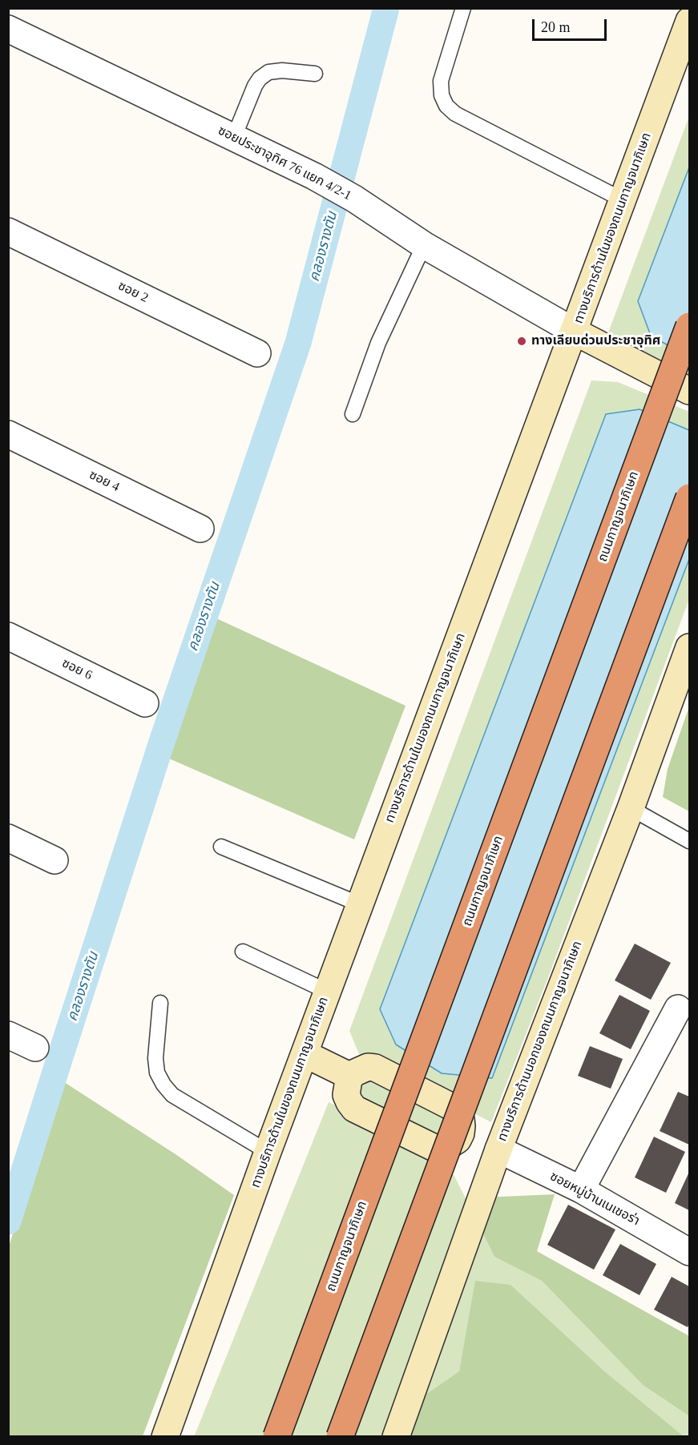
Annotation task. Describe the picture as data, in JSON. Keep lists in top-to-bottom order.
{
  "streets": {
    "highway": ["ถนนกาญจนาภิเษก"],
    "main road": ["ทางบริการด้านในของถนนกาญจนาภิเษก", "ทางบริการด้านนอกของถนนกาญจนาภิเษก"],
    "street": [
      "ซอยประชาอุทิศ 76 แยก 4/2-1",
      "ซอย 2",
      "ซอย 4",
      "ซอย 6",
      "ซอยหมู่บ้านเนเชอร่า"
    ]
  },
  "crossings": [
    ["ซอยประชาอุทิศ 76 แยก 4/2-1", "ทางบริการด้านในของถนนกาญจนาภิเษก"],
    ["ทางบริการด้านนอกของถนนกาญจนาภิเษก", "ซอยหมู่บ้านเนเชอร่า"]
  ],
  "water": ["คลองรางตัน"],
  "places": ["ทางเลียบด่วนประชาอุทิศ"],
  "scale_bar": "20 m"
}
